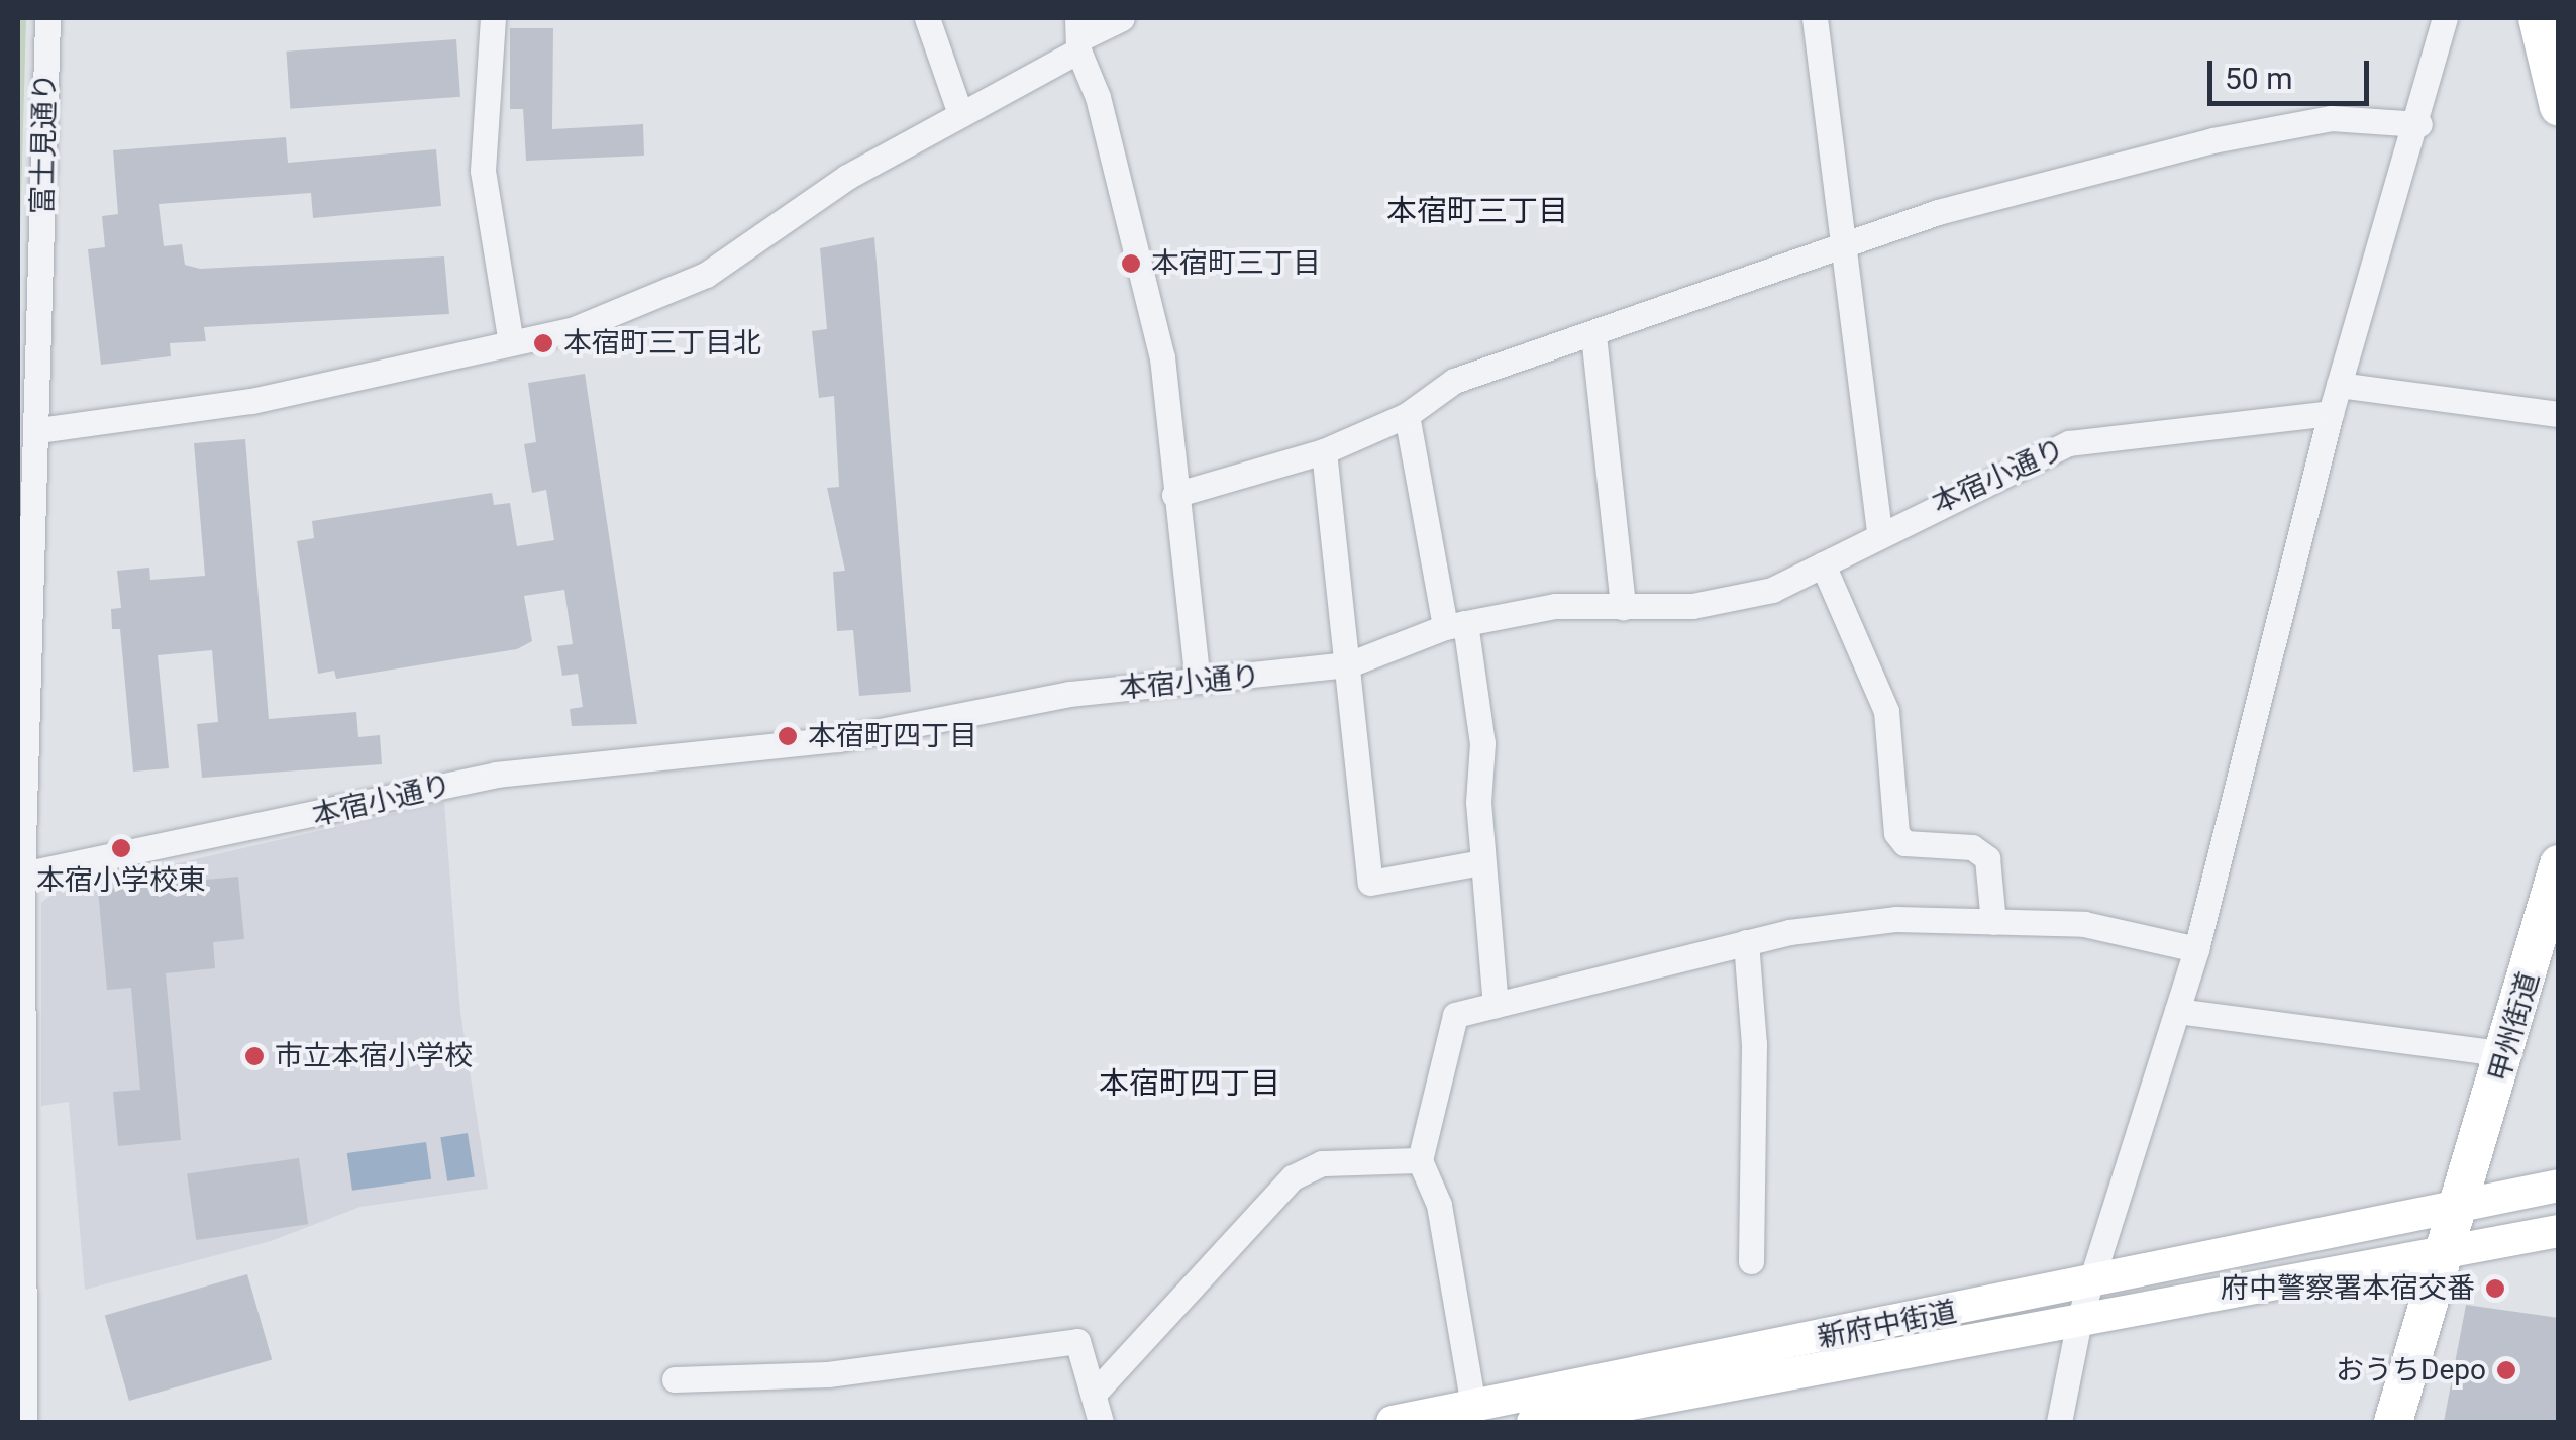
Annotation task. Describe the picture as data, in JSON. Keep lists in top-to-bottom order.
{
  "streets": {
    "highway": ["甲州街道"],
    "main road": ["新府中街道"],
    "street": ["富士見通り", "本宿小通り"]
  },
  "crossings": [
    ["富士見通り", "本宿小通り"],
    ["甲州街道", "新府中街道"]
  ],
  "districts": ["本宿町三丁目", "本宿町四丁目"],
  "places": [
    "本宿町三丁目",
    "本宿町三丁目北",
    "本宿町四丁目",
    "本宿小学校東",
    "市立本宿小学校",
    "府中警察署本宿交番",
    "おうちDepo"
  ],
  "scale_bar": "50 m"
}
